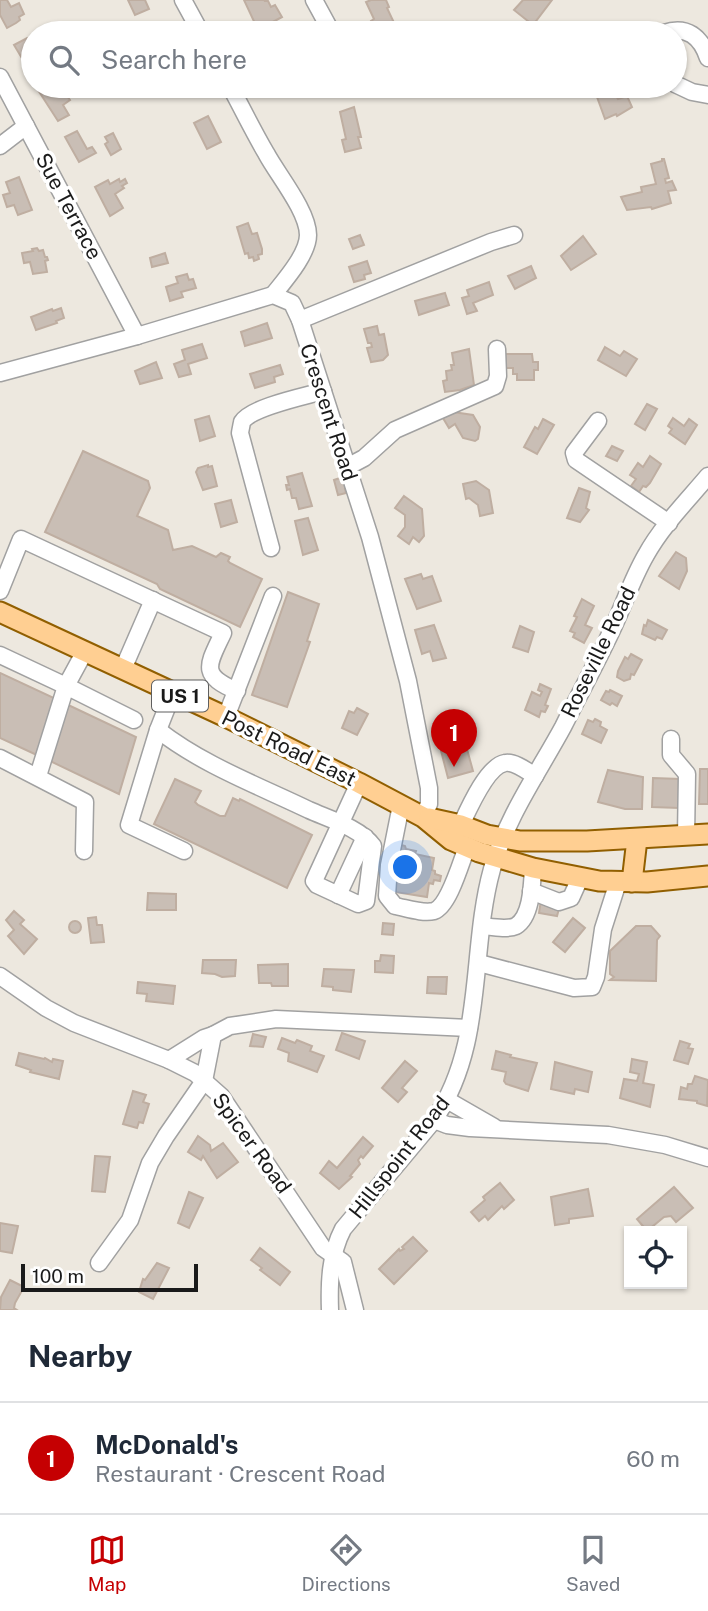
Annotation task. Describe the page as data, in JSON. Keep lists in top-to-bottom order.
{
  "streets": {
    "main road": ["US 1", "Post Road East"],
    "street": [
      "Sue Terrace",
      "Crescent Road",
      "Roseville Road",
      "Spicer Road",
      "Hillspoint Road"
    ]
  },
  "crossings": [
    ["Crescent Road", "Post Road East"],
    ["Roseville Road", "Post Road East"],
    ["Roseville Road", "Hillspoint Road"],
    ["Post Road East", "Hillspoint Road"],
    ["Spicer Road", "Hillspoint Road"]
  ],
  "scale_bar": "100 m",
  "page": {
    "search": "Search here",
    "pins": "1",
    "scale": "100 m",
    "heading": "Nearby",
    "list": [
      {
        "mark": "1",
        "name": "McDonald's",
        "note": "Restaurant · Crescent Road",
        "value": "60 m"
      }
    ],
    "nav": ["Map", "Directions", "Saved"]
  }
}
